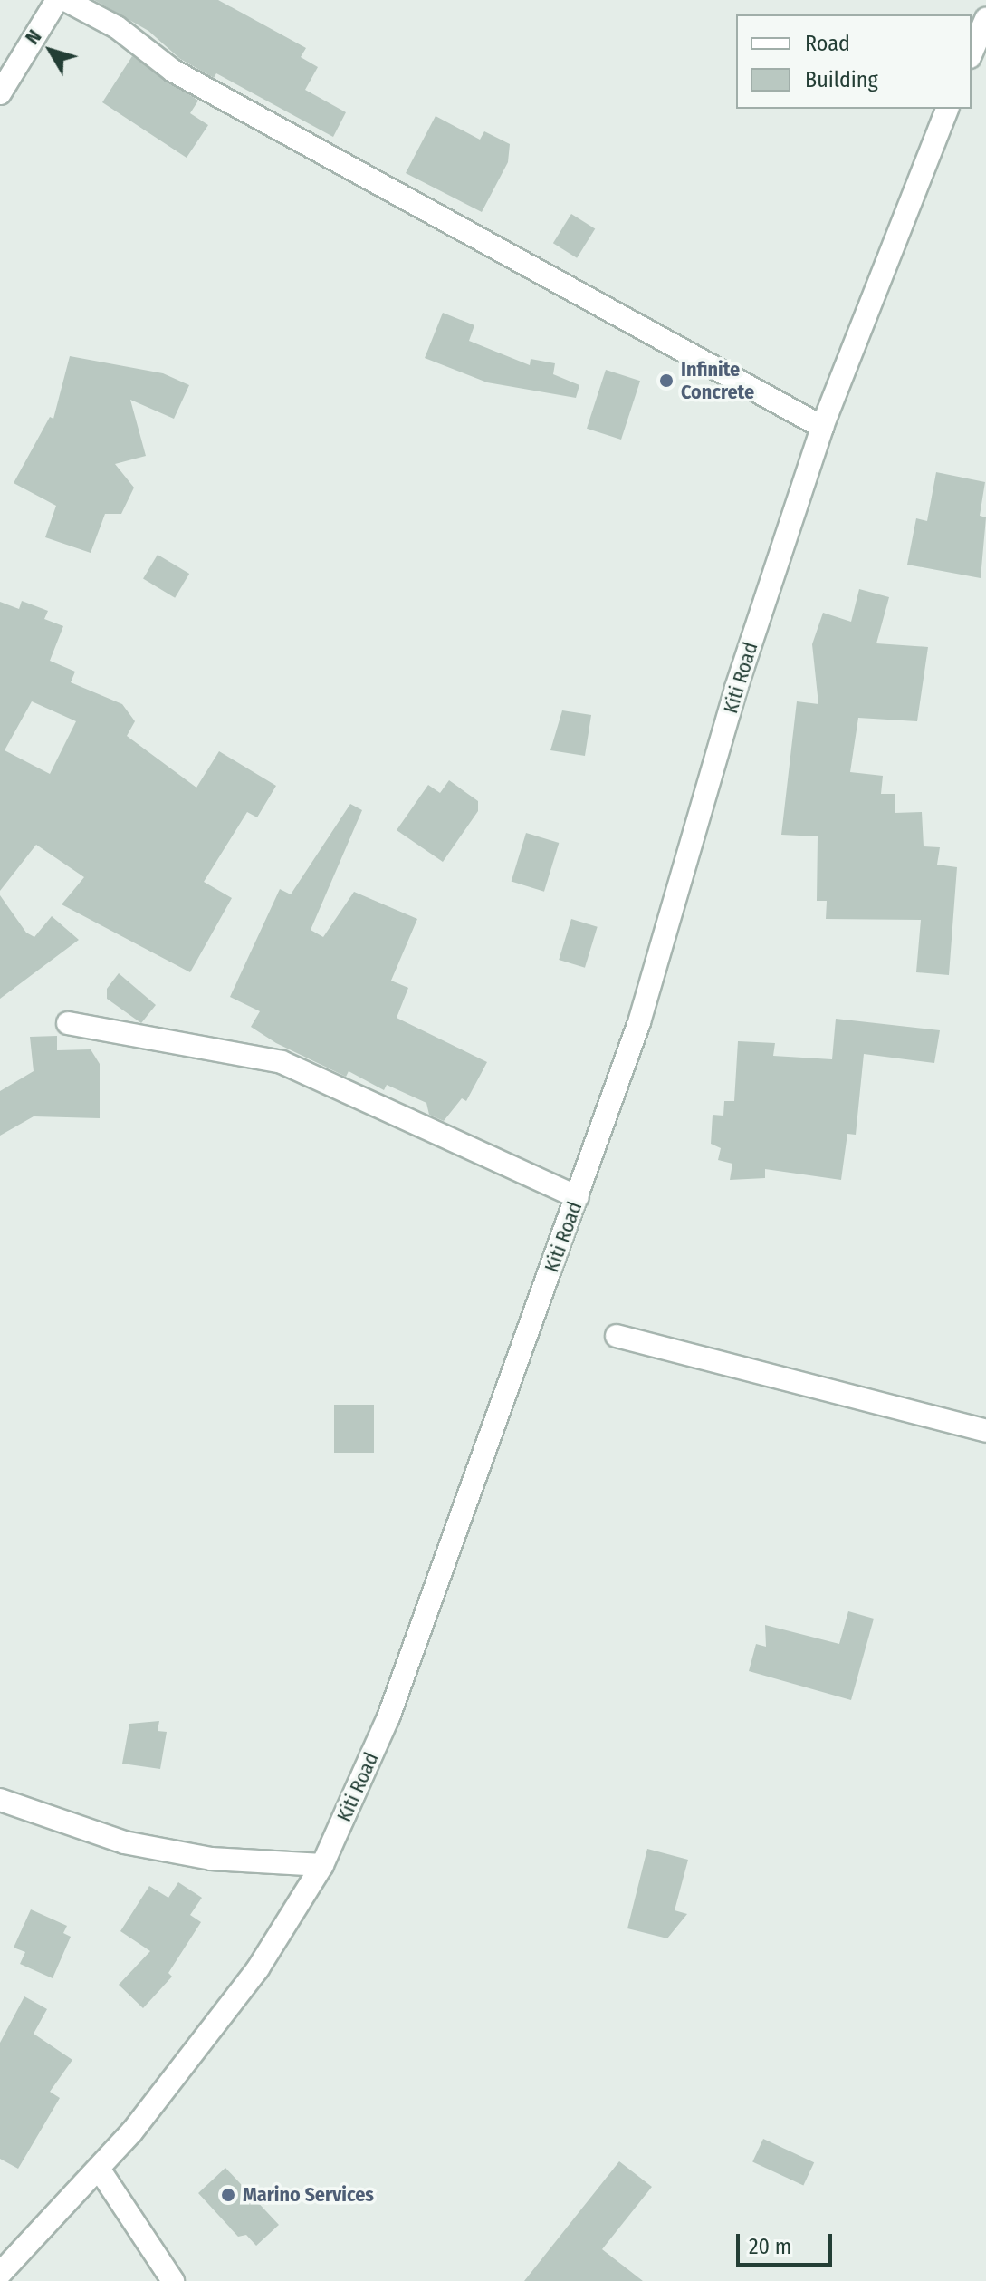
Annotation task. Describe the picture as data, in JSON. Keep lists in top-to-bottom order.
{
  "streets": {
    "street": ["Kiti Road"]
  },
  "places": ["Infinite Concrete", "Marino Services"],
  "legend": ["Road", "Building"],
  "scale_bar": "20 m",
  "north": "top left"
}
